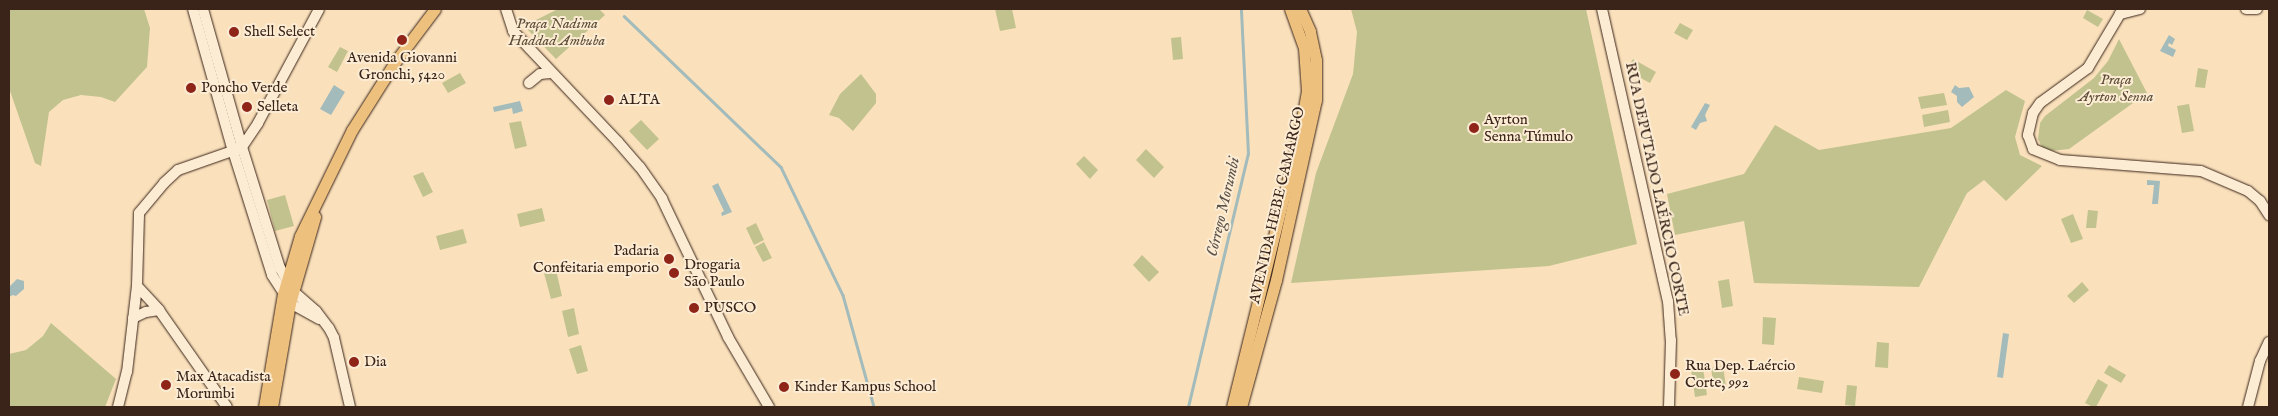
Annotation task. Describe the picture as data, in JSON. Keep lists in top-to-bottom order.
{
  "streets": {
    "main road": ["AVENIDA HEBE CAMARGO"],
    "street": ["RUA DEPUTADO LAÉRCIO CORTE"]
  },
  "water": ["Córrego Morumbi"],
  "parks": ["Praça Nadima Haddad Ambuba", "Praça Ayrton Senna"],
  "places": [
    "Shell Select",
    "Avenida Giovanni Gronchi, 5420",
    "Poncho Verde",
    "ALTA",
    "Selleta",
    "Ayrton Senna Túmulo",
    "Padaria Confeitaria emporio",
    "Drogaria São Paulo",
    "PUSCO",
    "Dia",
    "Rua Dep. Laércio Corte, 992",
    "Max Atacadista Morumbi",
    "Kinder Kampus School"
  ]
}
